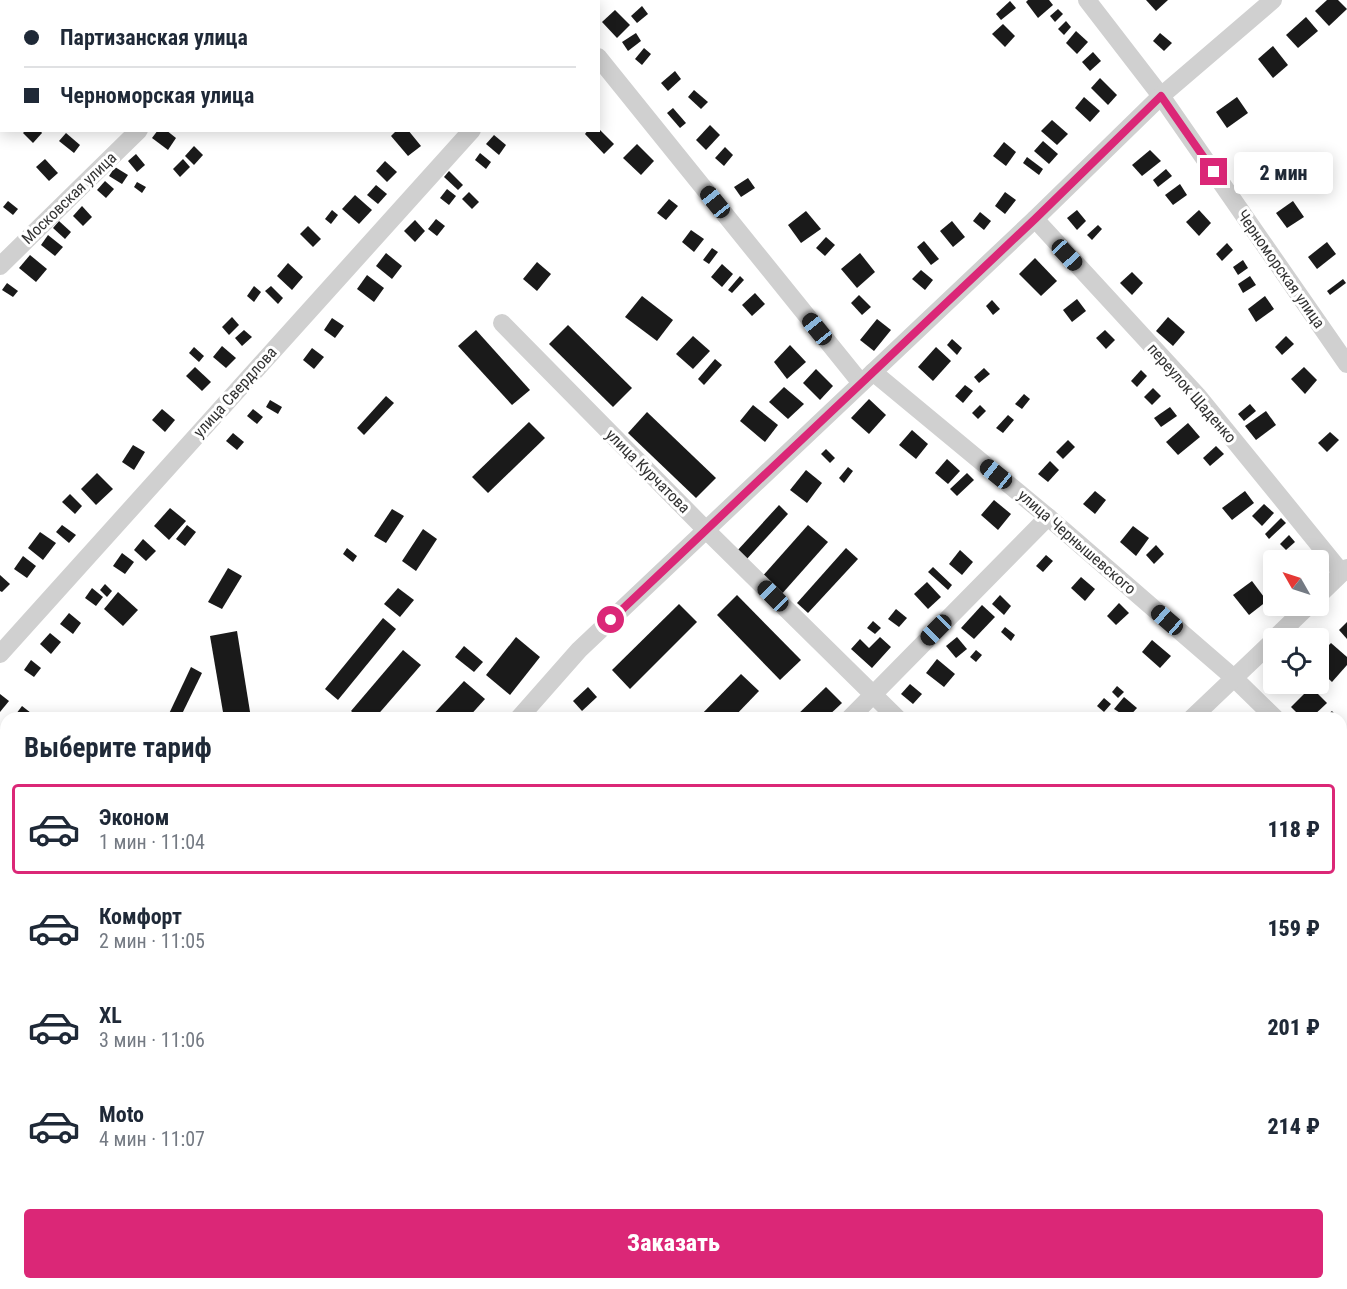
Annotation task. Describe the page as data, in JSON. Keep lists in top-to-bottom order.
{
  "streets": {
    "street": [
      "Московская улица",
      "Черноморская улица",
      "улица Свердлова",
      "переулок Щаденко",
      "улица Курчатова",
      "улица Чернышевского"
    ]
  },
  "north": "top left",
  "page": {
    "banner": ["Партизанская улица", "Черноморская улица"],
    "bubble": "2 мин",
    "heading": "Выберите тариф",
    "list": [
      {
        "name": "Эконом",
        "note": "1 мин · 11:04",
        "value": "118 ₽"
      },
      {
        "name": "Комфорт",
        "note": "2 мин · 11:05",
        "value": "159 ₽"
      },
      {
        "name": "XL",
        "note": "3 мин · 11:06",
        "value": "201 ₽"
      },
      {
        "name": "Moto",
        "note": "4 мин · 11:07",
        "value": "214 ₽"
      }
    ],
    "buttons": "Заказать"
  }
}
